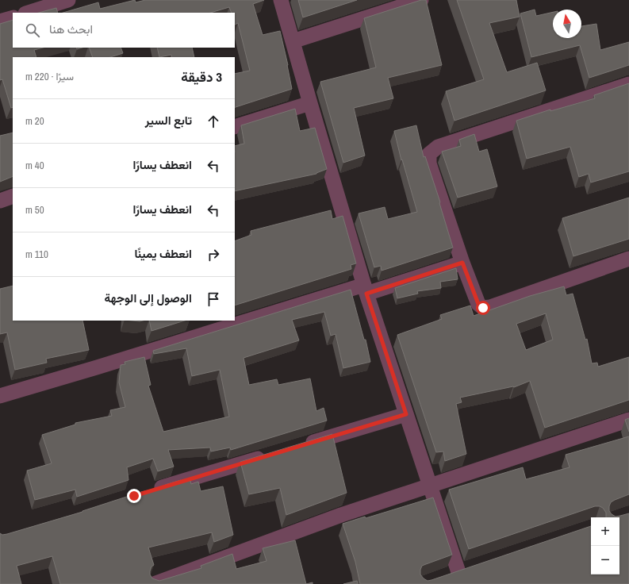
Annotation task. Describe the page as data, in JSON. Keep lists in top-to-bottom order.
{
  "north": "top",
  "page": {
    "search": "ابحث هنا",
    "heading": ["3 دقيقة", "سيرًا · 220 m"],
    "list": [
      ["تابع السير", "20 m"],
      ["انعطف يسارًا", "40 m"],
      ["انعطف يسارًا", "50 m"],
      ["انعطف يمينًا", "110 m"],
      "الوصول إلى الوجهة"
    ],
    "map_buttons": ["+", "−"]
  }
}
